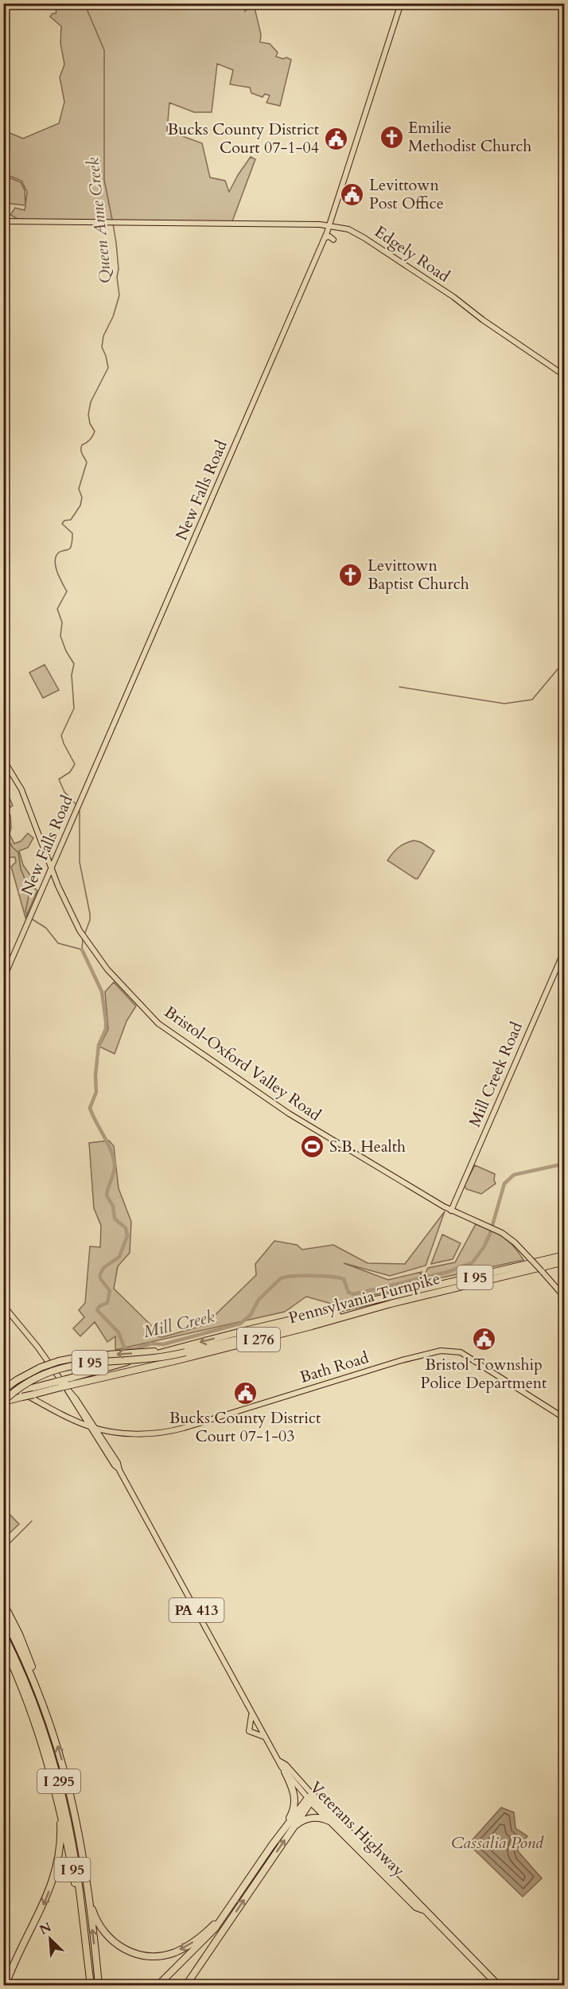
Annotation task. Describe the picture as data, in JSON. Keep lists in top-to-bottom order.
{
  "streets": {
    "highway": [
      "I 95",
      "Pennsylvania Turnpike",
      "I 276",
      "PA 413",
      "I 295",
      "Veterans Highway"
    ],
    "main road": [
      "Edgely Road",
      "New Falls Road",
      "Bristol-Oxford Valley Road",
      "Mill Creek Road",
      "Bath Road"
    ]
  },
  "crossings": [
    ["Edgely Road", "New Falls Road"],
    ["New Falls Road", "Bristol-Oxford Valley Road"],
    ["Bristol-Oxford Valley Road", "Mill Creek Road"],
    ["I 95", "Pennsylvania Turnpike"],
    ["I 95", "I 295"],
    ["Pennsylvania Turnpike", "Veterans Highway"],
    ["Bath Road", "Veterans Highway"]
  ],
  "water": ["Queen Anne Creek", "Mill Creek", "Cassalia Pond"],
  "places": {
    "church": ["Emilie Methodist Church", "Levittown Baptist Church"],
    "public building": [
      "Bucks County District Court 07-1-04",
      "Levittown Post Office",
      "Bristol Township Police Department",
      "Bucks County District Court 07-1-03"
    ],
    "sports": ["S.B. Health"]
  },
  "north": "top left"
}
